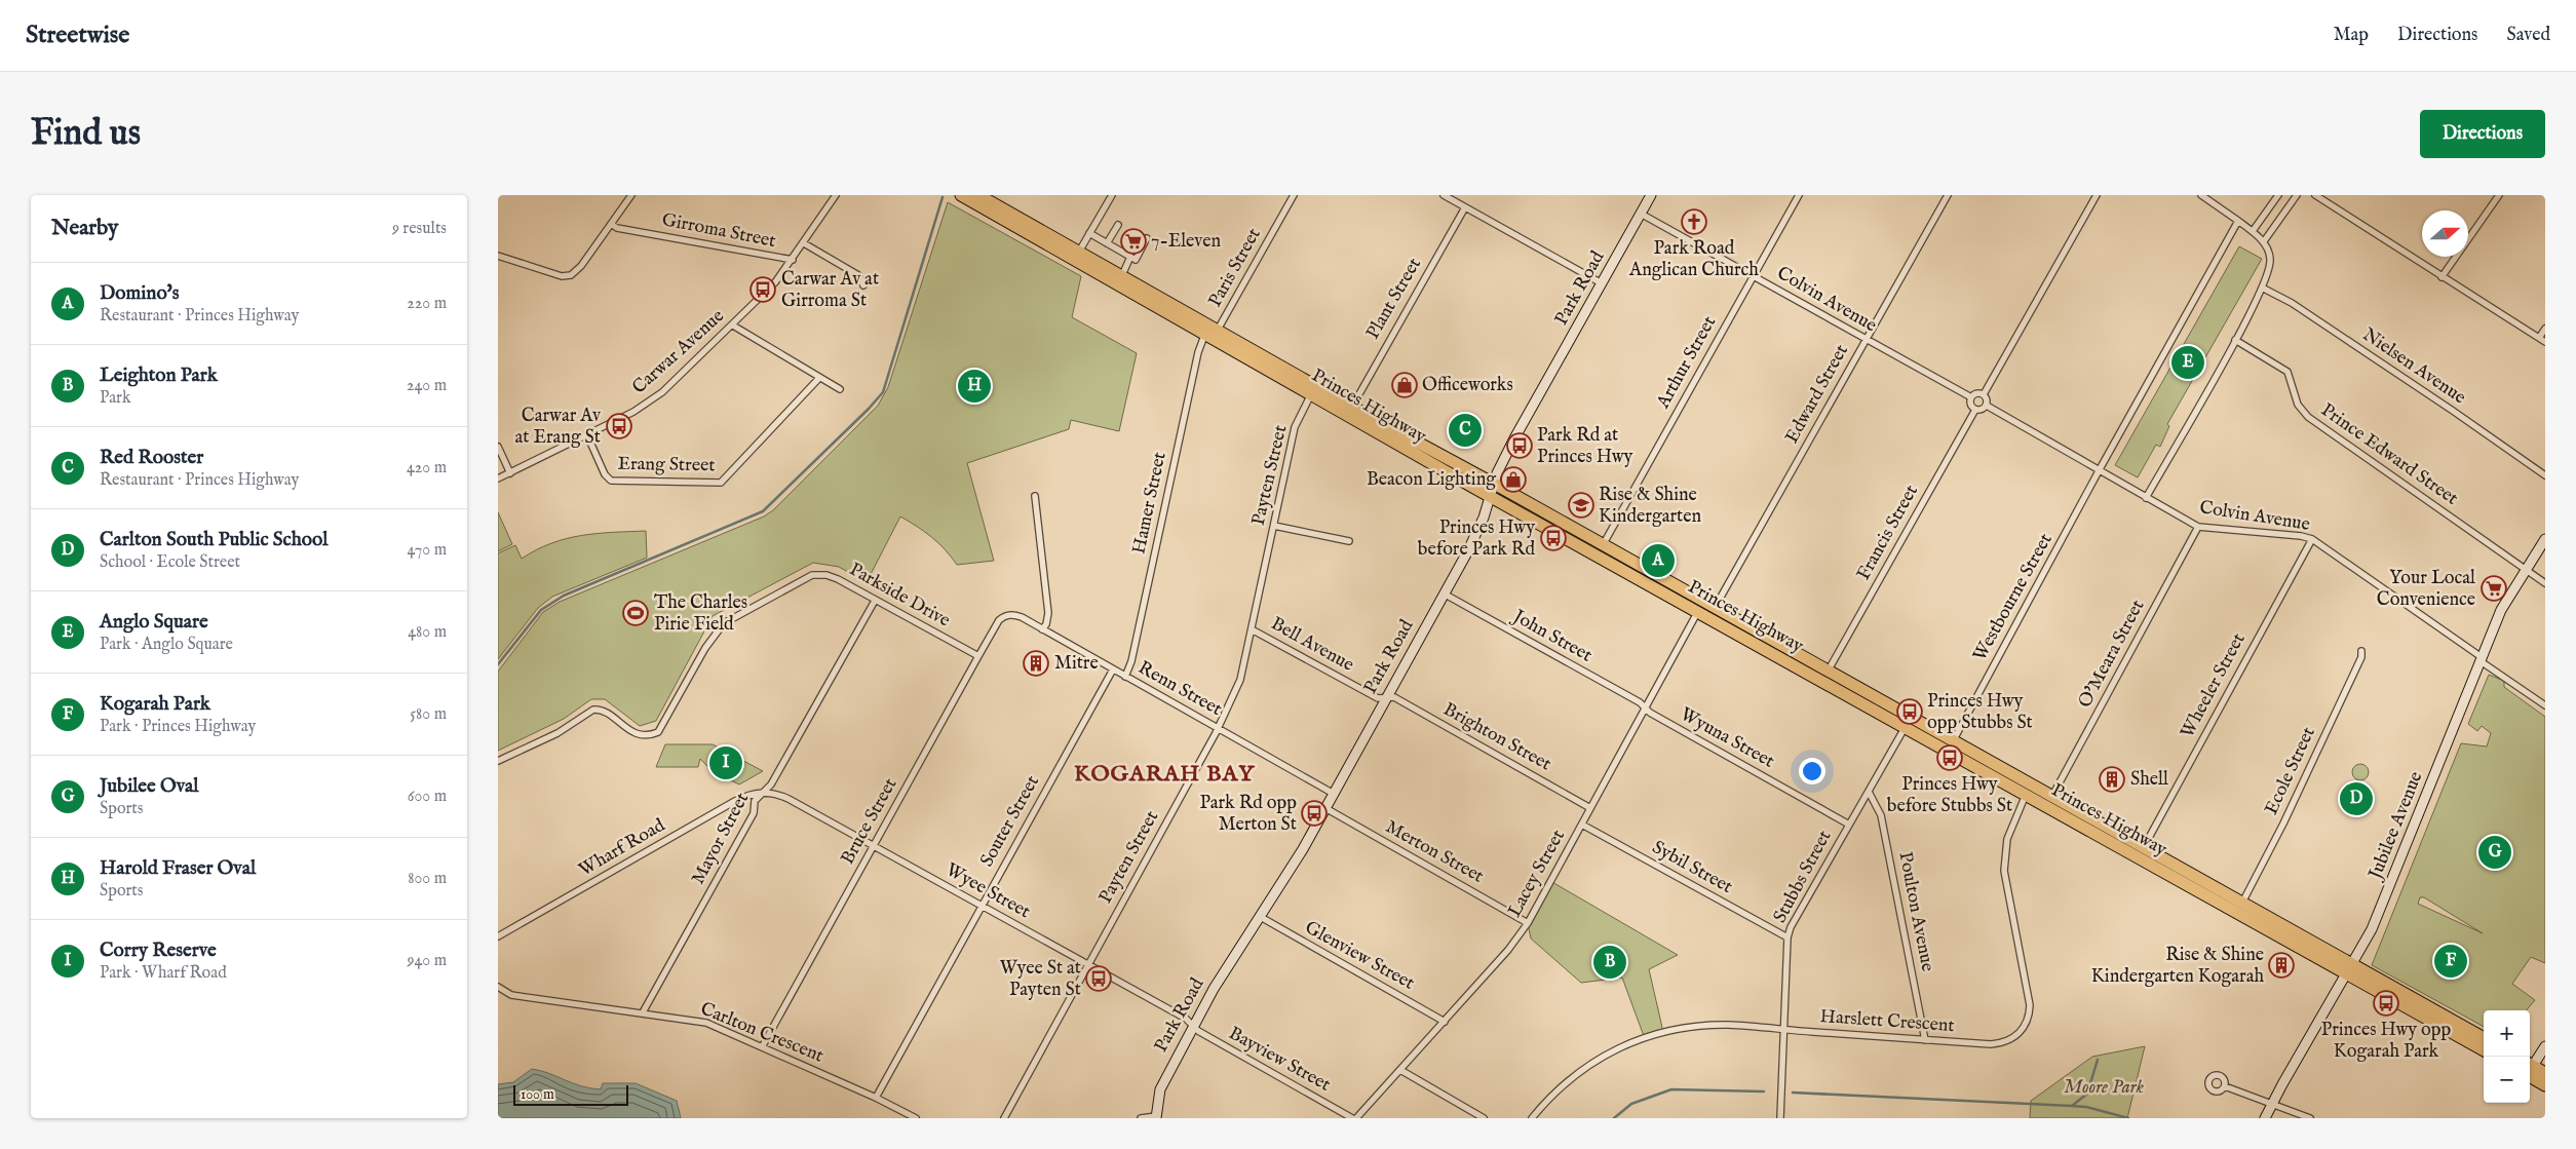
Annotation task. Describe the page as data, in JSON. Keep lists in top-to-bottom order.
{
  "streets": {
    "highway": ["Princes Highway"],
    "main road": ["Park Road", "Jubilee Avenue"],
    "street": [
      "Girroma Street",
      "Paris Street",
      "Plant Street",
      "Colvin Avenue",
      "Carwar Avenue",
      "Arthur Street",
      "Nielsen Avenue",
      "Edward Street",
      "Prince Edward Street",
      "Erang Street",
      "Payten Street",
      "Hamer Street",
      "Francis Street",
      "Parkside Drive",
      "Westbourne Street",
      "John Street",
      "Bell Avenue",
      "O'Meara Street",
      "Wheeler Street",
      "Renn Street",
      "Brighton Street",
      "Wyuna Street",
      "Ecole Street",
      "Bruce Street",
      "Souter Street",
      "Mayor Street",
      "Wharf Road",
      "Merton Street",
      "Sybil Street",
      "Lacey Street",
      "Stubbs Street",
      "Wyee Street",
      "Poulton Avenue",
      "Glenview Street",
      "Harslett Crescent",
      "Carlton Crescent",
      "Bayview Street"
    ]
  },
  "crossings": [
    ["Girroma Street", "Carwar Avenue"],
    ["Paris Street", "Princes Highway"],
    ["Park Road", "Colvin Avenue"],
    ["Park Road", "Princes Highway"],
    ["Park Road", "John Street"],
    ["Park Road", "Bell Avenue"],
    ["Park Road", "Renn Street"],
    ["Park Road", "Brighton Street"],
    ["Park Road", "Merton Street"],
    ["Park Road", "Wyee Street"],
    ["Park Road", "Glenview Street"],
    ["Park Road", "Bayview Street"],
    ["Plant Street", "Princes Highway"],
    ["Colvin Avenue", "Arthur Street"],
    ["Colvin Avenue", "Edward Street"],
    ["Colvin Avenue", "Francis Street"],
    ["Colvin Avenue", "Westbourne Street"],
    ["Colvin Avenue", "O'Meara Street"],
    ["Colvin Avenue", "Wheeler Street"],
    ["Colvin Avenue", "Jubilee Avenue"],
    ["Carwar Avenue", "Erang Street"],
    ["Arthur Street", "Princes Highway"],
    ["Edward Street", "Princes Highway"],
    ["Princes Highway", "Payten Street"],
    ["Princes Highway", "Hamer Street"],
    ["Princes Highway", "Francis Street"],
    ["Princes Highway", "Westbourne Street"],
    ["Princes Highway", "O'Meara Street"],
    ["Princes Highway", "Wheeler Street"],
    ["Princes Highway", "Ecole Street"],
    ["Princes Highway", "Jubilee Avenue"],
    ["Princes Highway", "Lacey Street"],
    ["Princes Highway", "Stubbs Street"],
    ["Princes Highway", "Harslett Crescent"],
    ["Prince Edward Street", "Jubilee Avenue"],
    ["Payten Street", "Bell Avenue"],
    ["Payten Street", "Renn Street"],
    ["Payten Street", "Wyee Street"],
    ["Hamer Street", "Renn Street"],
    ["Parkside Drive", "Bruce Street"],
    ["Parkside Drive", "Mayor Street"],
    ["John Street", "Wyuna Street"],
    ["John Street", "Lacey Street"],
    ["Bell Avenue", "Brighton Street"],
    ["Renn Street", "Bruce Street"],
    ["Renn Street", "Souter Street"],
    ["Brighton Street", "Lacey Street"],
    ["Wyuna Street", "Lacey Street"],
    ["Wyuna Street", "Stubbs Street"],
    ["Bruce Street", "Wyee Street"],
    ["Bruce Street", "Carlton Crescent"],
    ["Souter Street", "Wyee Street"],
    ["Souter Street", "Carlton Crescent"],
    ["Mayor Street", "Wharf Road"],
    ["Mayor Street", "Wyee Street"],
    ["Mayor Street", "Carlton Crescent"],
    ["Wharf Road", "Wyee Street"],
    ["Merton Street", "Lacey Street"],
    ["Sybil Street", "Lacey Street"],
    ["Sybil Street", "Stubbs Street"],
    ["Lacey Street", "Glenview Street"],
    ["Lacey Street", "Bayview Street"],
    ["Stubbs Street", "Poulton Avenue"],
    ["Stubbs Street", "Harslett Crescent"],
    ["Wyee Street", "Bayview Street"],
    ["Poulton Avenue", "Harslett Crescent"]
  ],
  "districts": ["KOGARAH BAY"],
  "parks": ["Moore Park"],
  "places": {
    "church": ["Park Road Anglican Church"],
    "supermarket": ["7-Eleven", "Your Local Convenience"],
    "bus stop": [
      "Carwar Av at Girroma St",
      "Carwar Av at Erang St",
      "Park Rd at Princes Hwy",
      "Princes Hwy before Park Rd",
      "Princes Hwy opp Stubbs St",
      "Princes Hwy before Stubbs St",
      "Park Rd opp Merton St",
      "Wyee St at Payten St",
      "Princes Hwy opp Kogarah Park"
    ],
    "shop": ["Officeworks", "Beacon Lighting"],
    "school or university": ["Rise & Shine Kindergarten"],
    "sports": ["The Charles Pirie Field"],
    "building": ["Mitre", "Shell", "Rise & Shine Kindergarten Kogarah"]
  },
  "scale_bar": "100 m",
  "north": "right",
  "page": {
    "header": "Streetwise",
    "nav": ["Map", "Directions", "Saved"],
    "buttons": "Directions",
    "title": "Find us",
    "heading": ["Nearby", "9 results"],
    "list": [
      {
        "mark": "A",
        "name": "Domino's",
        "note": "Restaurant · Princes Highway",
        "value": "220 m"
      },
      {
        "mark": "B",
        "name": "Leighton Park",
        "note": "Park",
        "value": "240 m"
      },
      {
        "mark": "C",
        "name": "Red Rooster",
        "note": "Restaurant · Princes Highway",
        "value": "420 m"
      },
      {
        "mark": "D",
        "name": "Carlton South Public School",
        "note": "School · Ecole Street",
        "value": "470 m"
      },
      {
        "mark": "E",
        "name": "Anglo Square",
        "note": "Park · Anglo Square",
        "value": "480 m"
      },
      {
        "mark": "F",
        "name": "Kogarah Park",
        "note": "Park · Princes Highway",
        "value": "580 m"
      },
      {
        "mark": "G",
        "name": "Jubilee Oval",
        "note": "Sports",
        "value": "600 m"
      },
      {
        "mark": "H",
        "name": "Harold Fraser Oval",
        "note": "Sports",
        "value": "800 m"
      },
      {
        "mark": "I",
        "name": "Corry Reserve",
        "note": "Park · Wharf Road",
        "value": "940 m"
      }
    ],
    "pins": [
      "E",
      "H",
      "C",
      "A",
      "I",
      "D",
      "G",
      "F",
      "B"
    ],
    "map_buttons": ["+", "−"],
    "scale": "100 m"
  }
}
